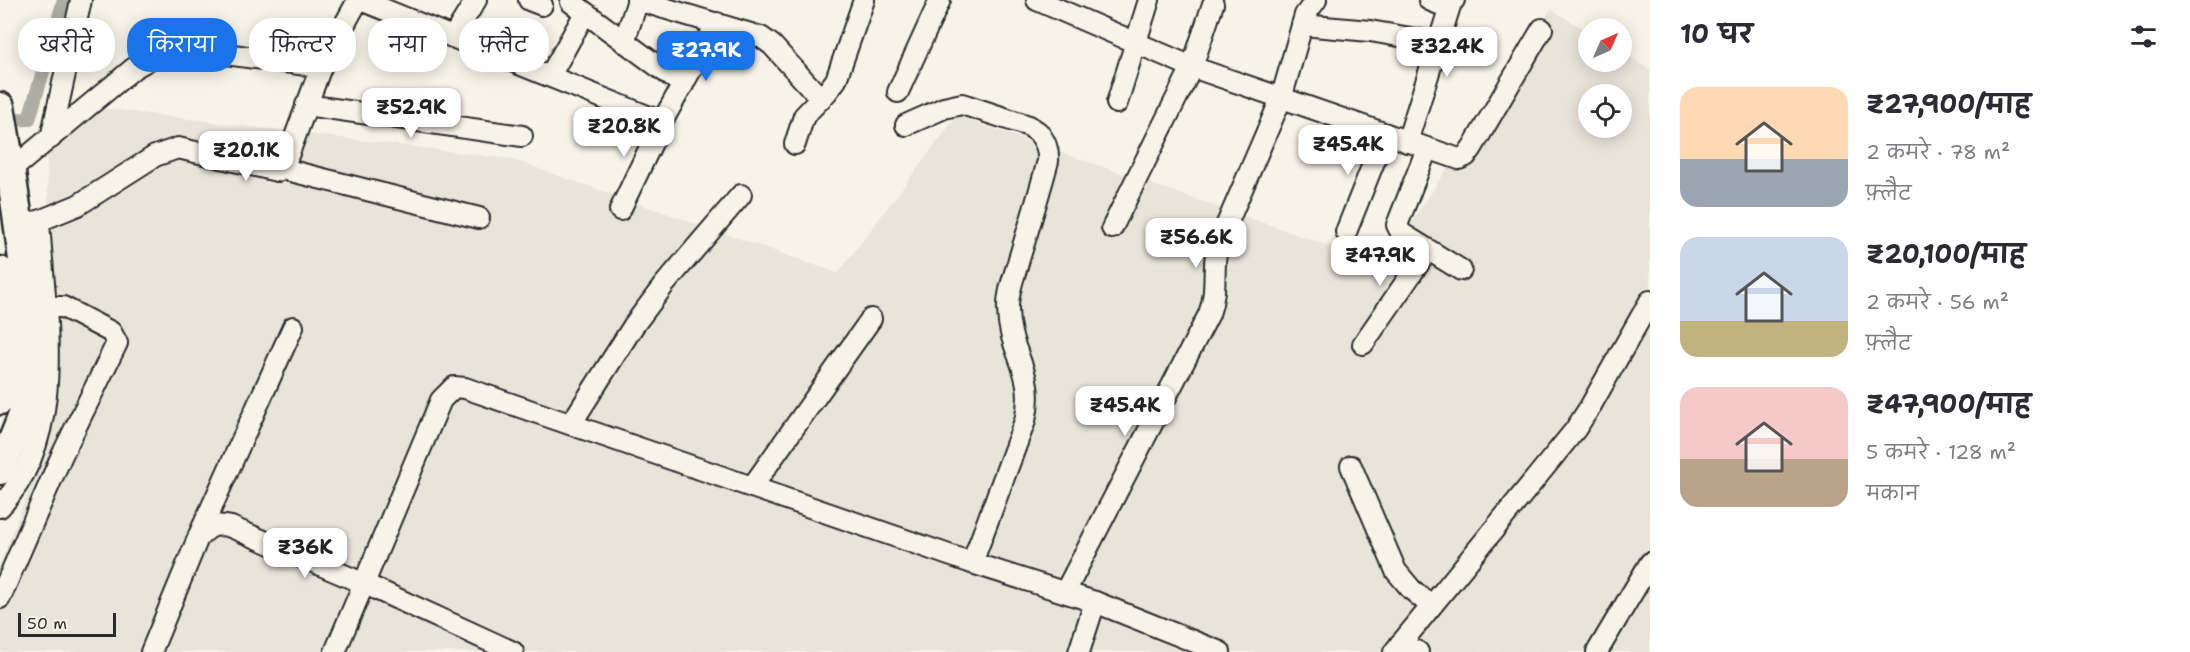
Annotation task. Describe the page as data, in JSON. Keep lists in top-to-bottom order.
{
  "scale_bar": "50 m",
  "north": "top right",
  "page": {
    "heading": "10 घर",
    "chip": [
      "खरीदें",
      "किराया",
      "फ़िल्टर",
      "नया",
      "फ़्लैट"
    ],
    "price": [
      "₹32.4K",
      "₹27.9K",
      "₹52.9K",
      "₹20.8K",
      "₹45.4K",
      "₹20.1K",
      "₹56.6K",
      "₹47.9K",
      "₹45.4K",
      "₹36K"
    ],
    "list": [
      {
        "name": "₹27,900/माह",
        "note": "2 कमरे · 78 m² · फ़्लैट"
      },
      {
        "name": "₹20,100/माह",
        "note": "2 कमरे · 56 m² · फ़्लैट"
      },
      {
        "name": "₹47,900/माह",
        "note": "5 कमरे · 128 m² · मकान"
      }
    ],
    "scale": "50 m"
  }
}
